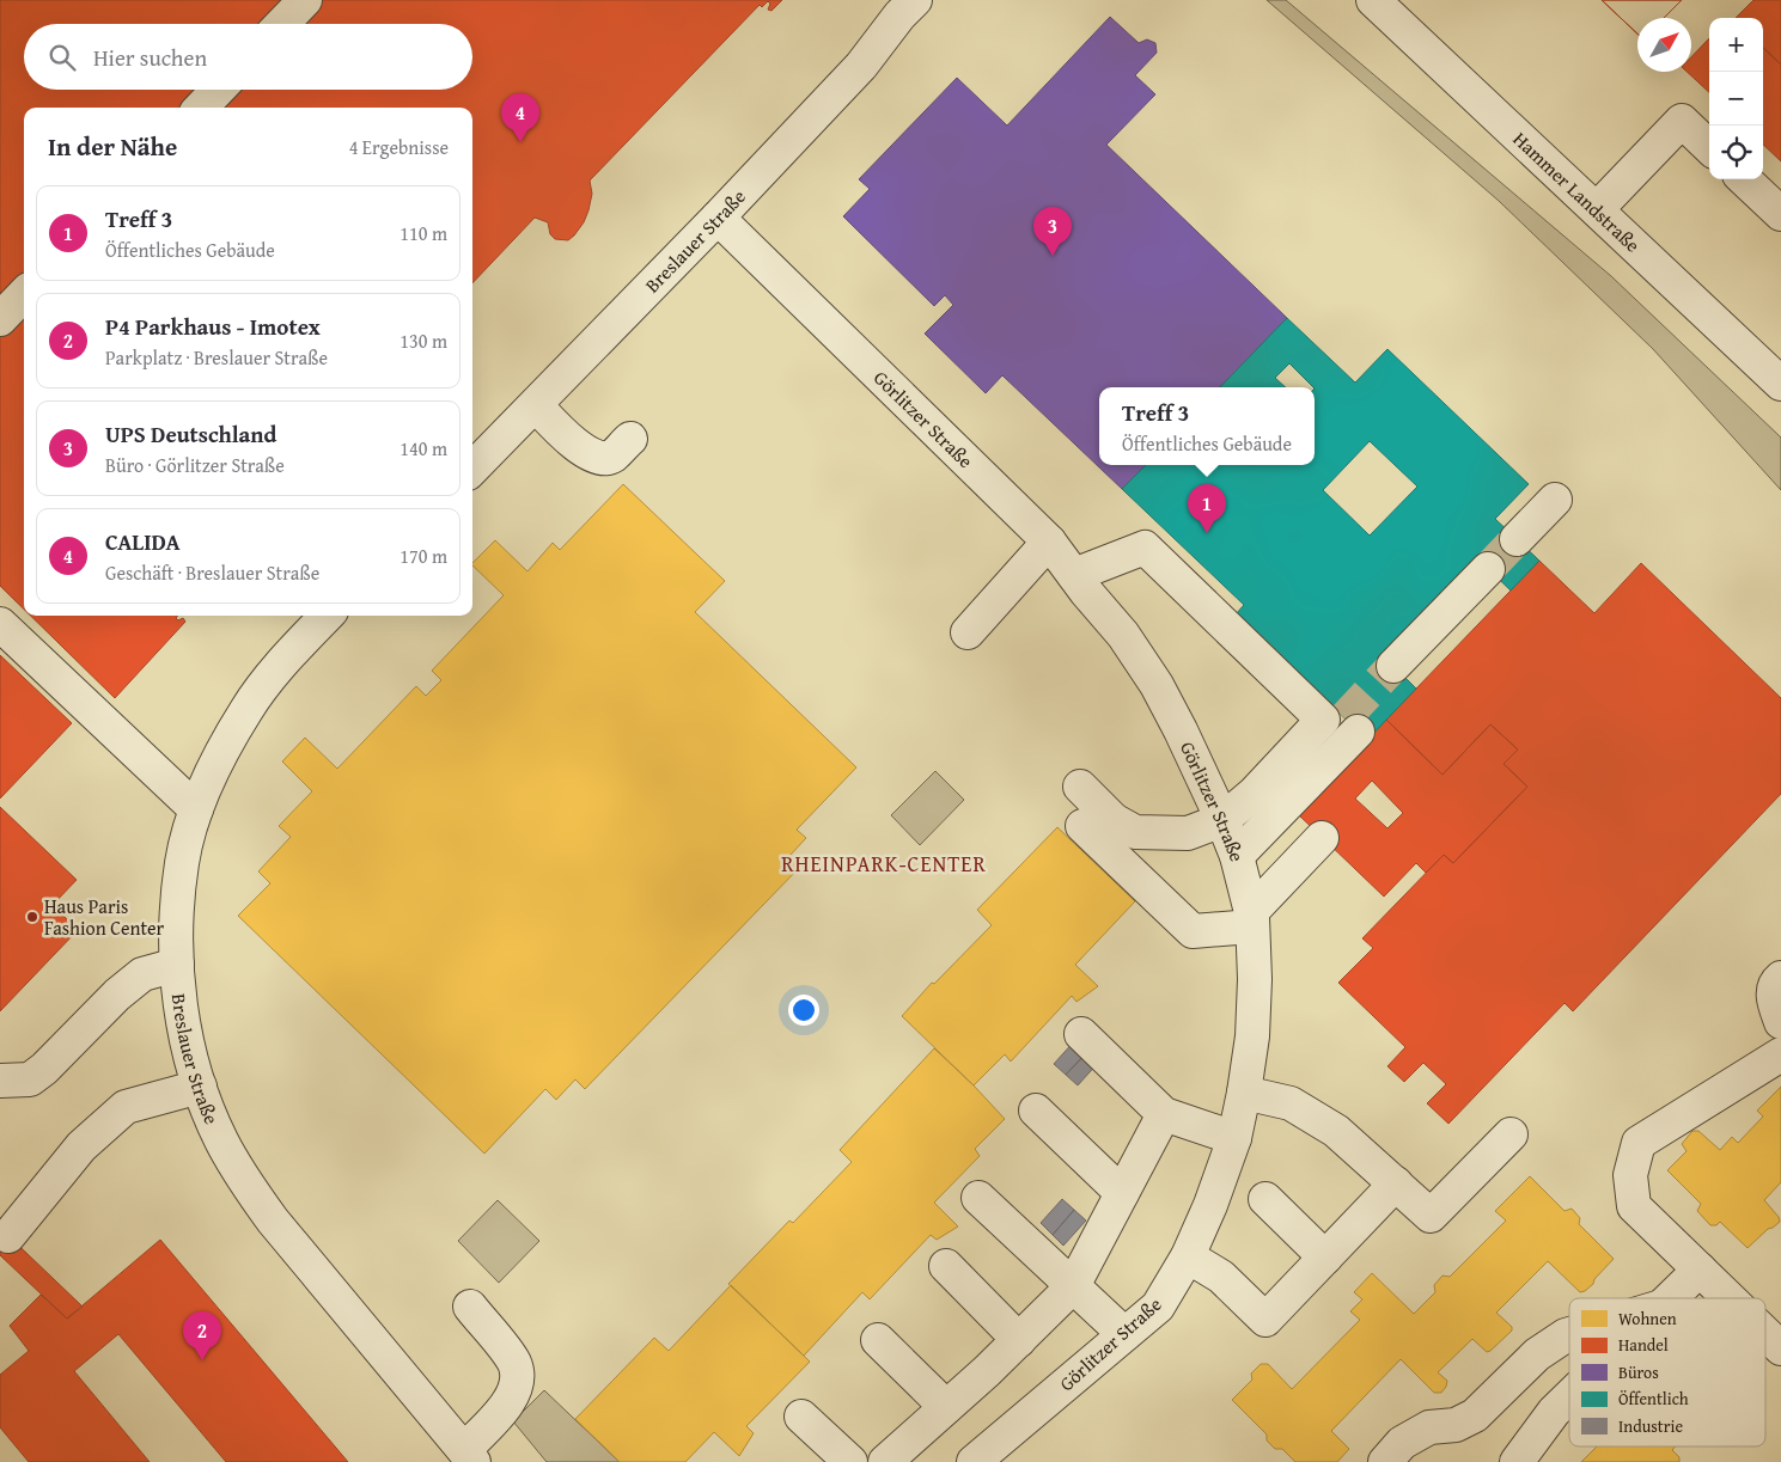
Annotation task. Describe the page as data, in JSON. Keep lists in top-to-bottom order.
{
  "streets": {
    "street": ["Hammer Landstraße", "Breslauer Straße", "Görlitzer Straße"]
  },
  "crossings": [
    ["Breslauer Straße", "Görlitzer Straße"]
  ],
  "districts": ["RHEINPARK-CENTER"],
  "places": ["Haus Paris Fashion Center"],
  "legend": [
    "Wohnen",
    "Handel",
    "Büros",
    "Öffentlich",
    "Industrie"
  ],
  "north": "top right",
  "page": {
    "map_buttons": ["+", "−"],
    "search": "Hier suchen",
    "pins": [
      "4",
      "3",
      "1",
      "2"
    ],
    "heading": ["In der Nähe", "4 Ergebnisse"],
    "list": [
      {
        "mark": "1",
        "name": "Treff 3",
        "note": "Öffentliches Gebäude",
        "value": "110 m"
      },
      {
        "mark": "2",
        "name": "P4 Parkhaus - Imotex",
        "note": "Parkplatz · Breslauer Straße",
        "value": "130 m"
      },
      {
        "mark": "3",
        "name": "UPS Deutschland",
        "note": "Büro · Görlitzer Straße",
        "value": "140 m"
      },
      {
        "mark": "4",
        "name": "CALIDA",
        "note": "Geschäft · Breslauer Straße",
        "value": "170 m"
      }
    ],
    "popup": ["Treff 3", "Öffentliches Gebäude"]
  }
}
